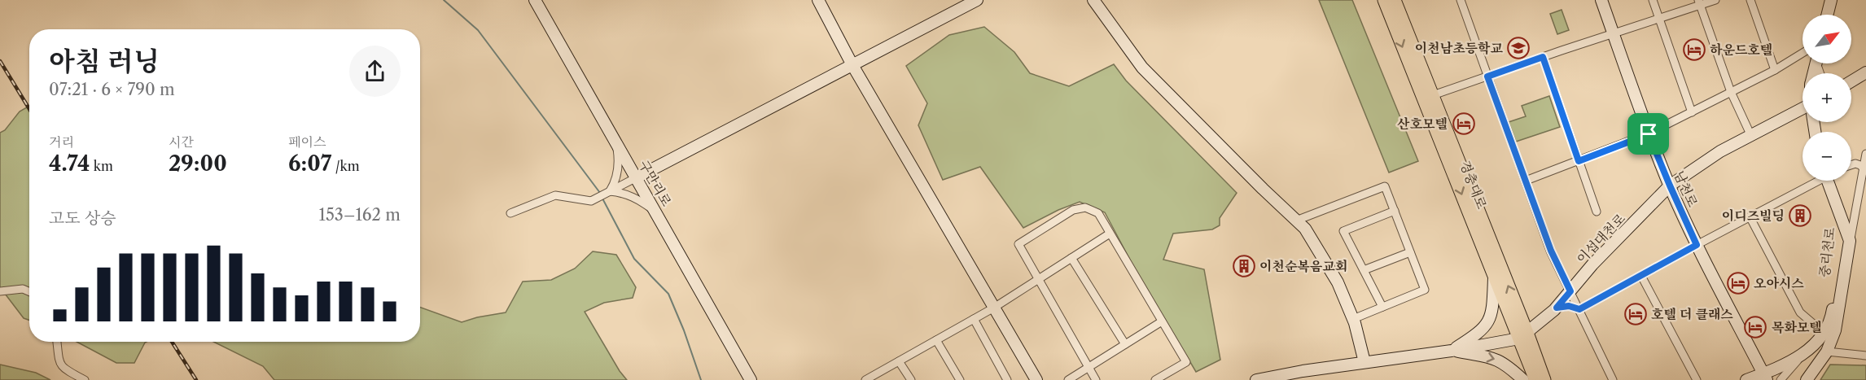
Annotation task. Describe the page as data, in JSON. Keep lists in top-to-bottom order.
{
  "streets": {
    "main road": ["경충대로"],
    "street": [
      "구만리로",
      "남천로",
      "이섭대천로",
      "중리천로"
    ]
  },
  "crossings": [
    ["경충대로", "이섭대천로"],
    ["남천로", "이섭대천로"],
    ["남천로", "중리천로"]
  ],
  "places": {
    "school or university": ["이천남초등학교"],
    "hotel": [
      "하운드호텔",
      "산호모텔",
      "오아시스",
      "호텔 더 클래스",
      "목화모텔"
    ],
    "building": ["이디즈빌딩", "이천순복음교회"]
  },
  "north": "top right",
  "page": {
    "map_buttons": ["+", "−"],
    "heading": ["아침 러닝", "07:21 · 6 × 790 m"],
    "stats": [
      ["거리", "4.74 km"],
      ["시간", "29:00"],
      ["페이스", "6:07 /km"]
    ],
    "chart": ["고도 상승", "153–162 m"]
  }
}
